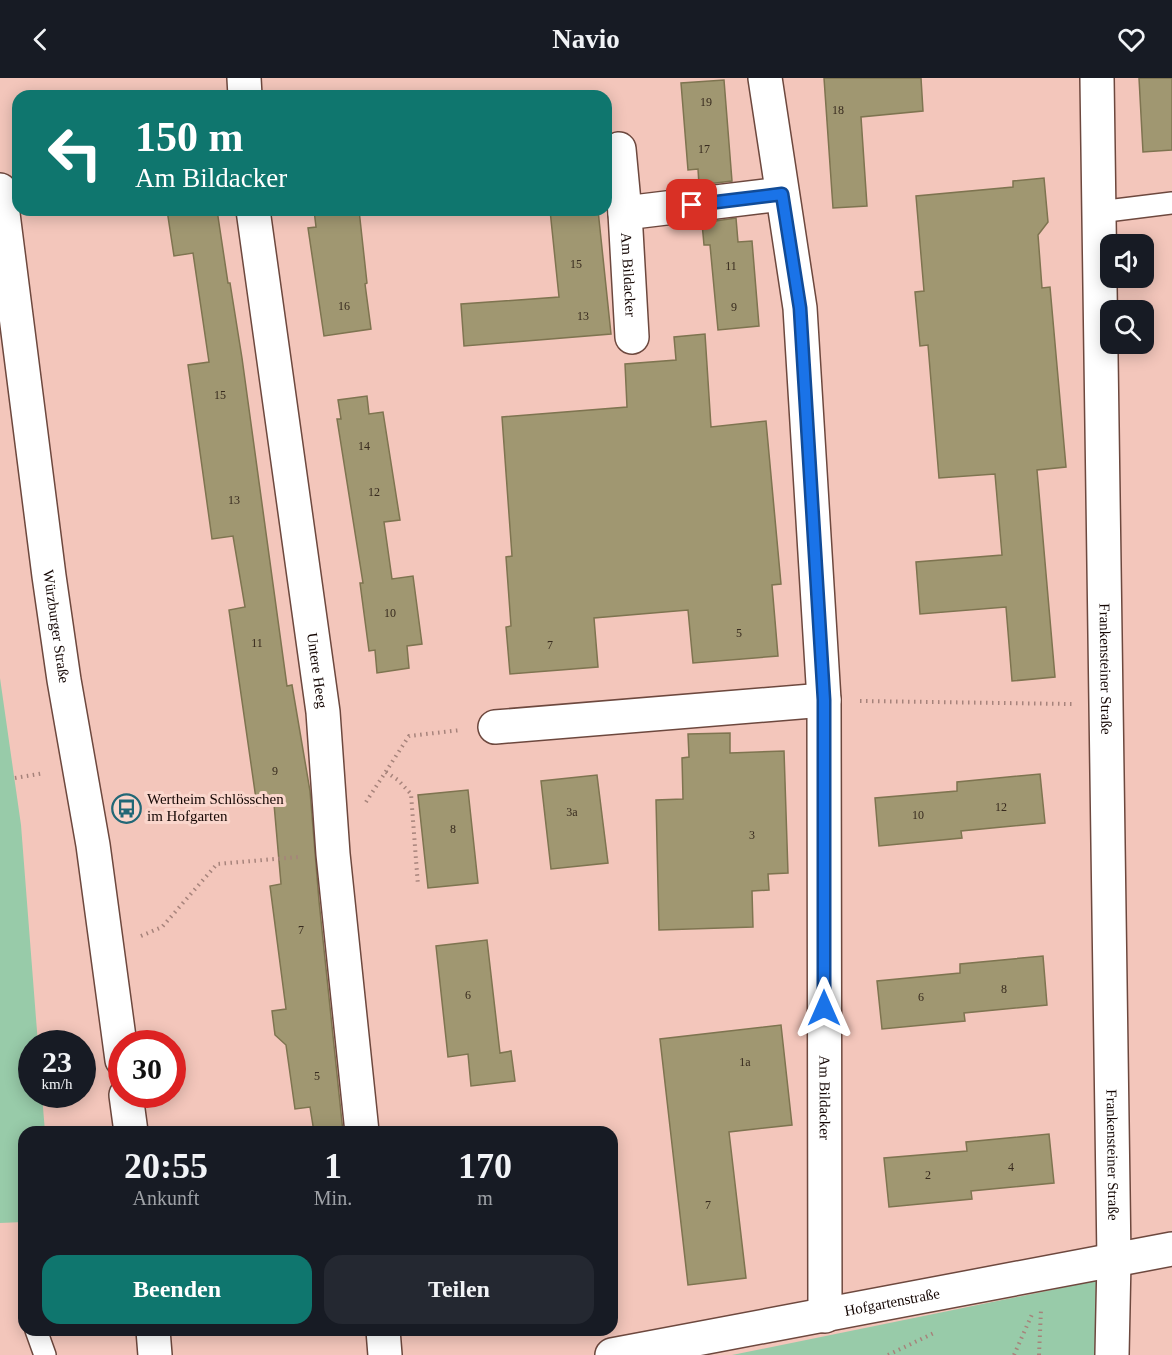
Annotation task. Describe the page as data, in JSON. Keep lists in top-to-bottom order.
{
  "streets": {
    "street": [
      "Am Bildacker",
      "Würzburger Straße",
      "Frankensteiner Straße",
      "Untere Heeg",
      "Hofgartenstraße"
    ]
  },
  "crossings": [
    ["Am Bildacker", "Hofgartenstraße"],
    ["Frankensteiner Straße", "Hofgartenstraße"]
  ],
  "places": {
    "bus stop": ["Wertheim Schlösschen im Hofgarten"]
  },
  "house_numbers": [
    "19",
    "18",
    "17",
    "15",
    "11",
    "16",
    "9",
    "13",
    "15",
    "14",
    "12",
    "13",
    "10",
    "5",
    "11",
    "7",
    "9",
    "12",
    "3a",
    "10",
    "8",
    "3",
    "7",
    "8",
    "6",
    "6",
    "1a",
    "5",
    "4",
    "2",
    "7"
  ],
  "page": {
    "header": "Navio",
    "turn": ["150 m", "Am Bildacker"],
    "speed": "23 km/h",
    "limit": "30",
    "eta": [
      "20:55",
      "Ankunft",
      "1",
      "Min.",
      "170",
      "m"
    ],
    "buttons": ["Beenden", "Teilen"]
  }
}
